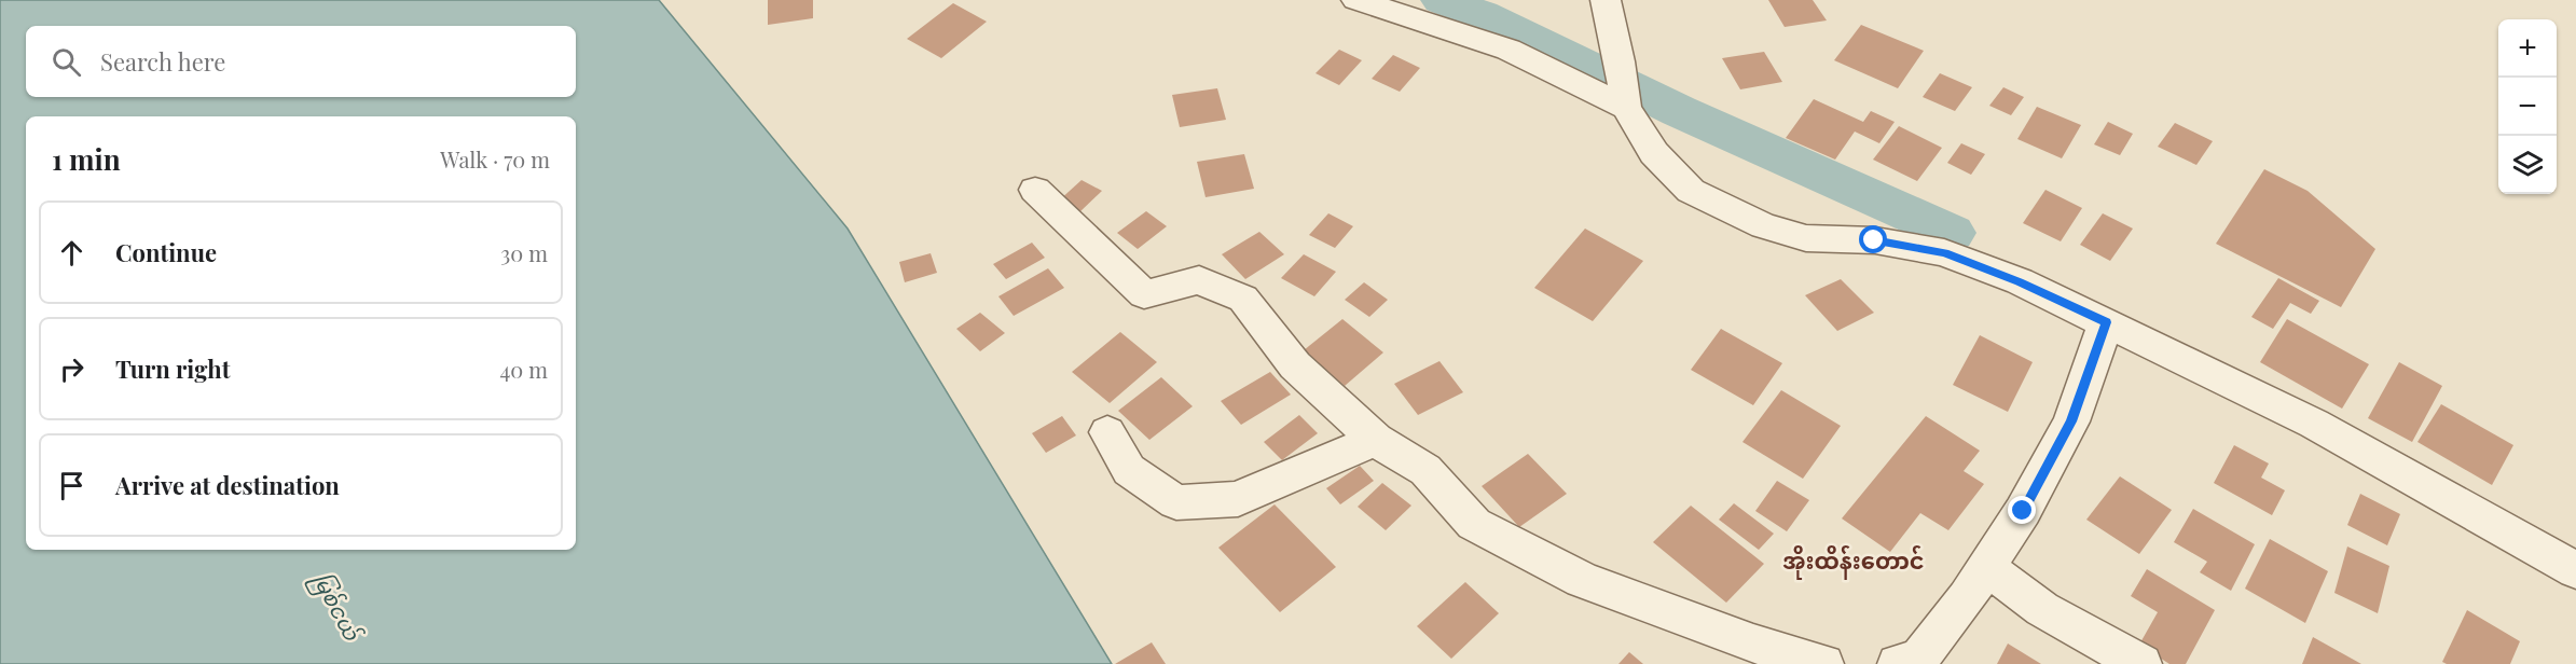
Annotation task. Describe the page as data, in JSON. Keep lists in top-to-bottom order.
{
  "districts": ["အိုးထိန်းတောင်"],
  "water": ["မြစ်ငယ်"],
  "page": {
    "map_buttons": ["+", "−"],
    "search": "Search here",
    "heading": ["1 min", "Walk · 70 m"],
    "list": [
      ["Continue", "30 m"],
      ["Turn right", "40 m"],
      "Arrive at destination"
    ]
  }
}
